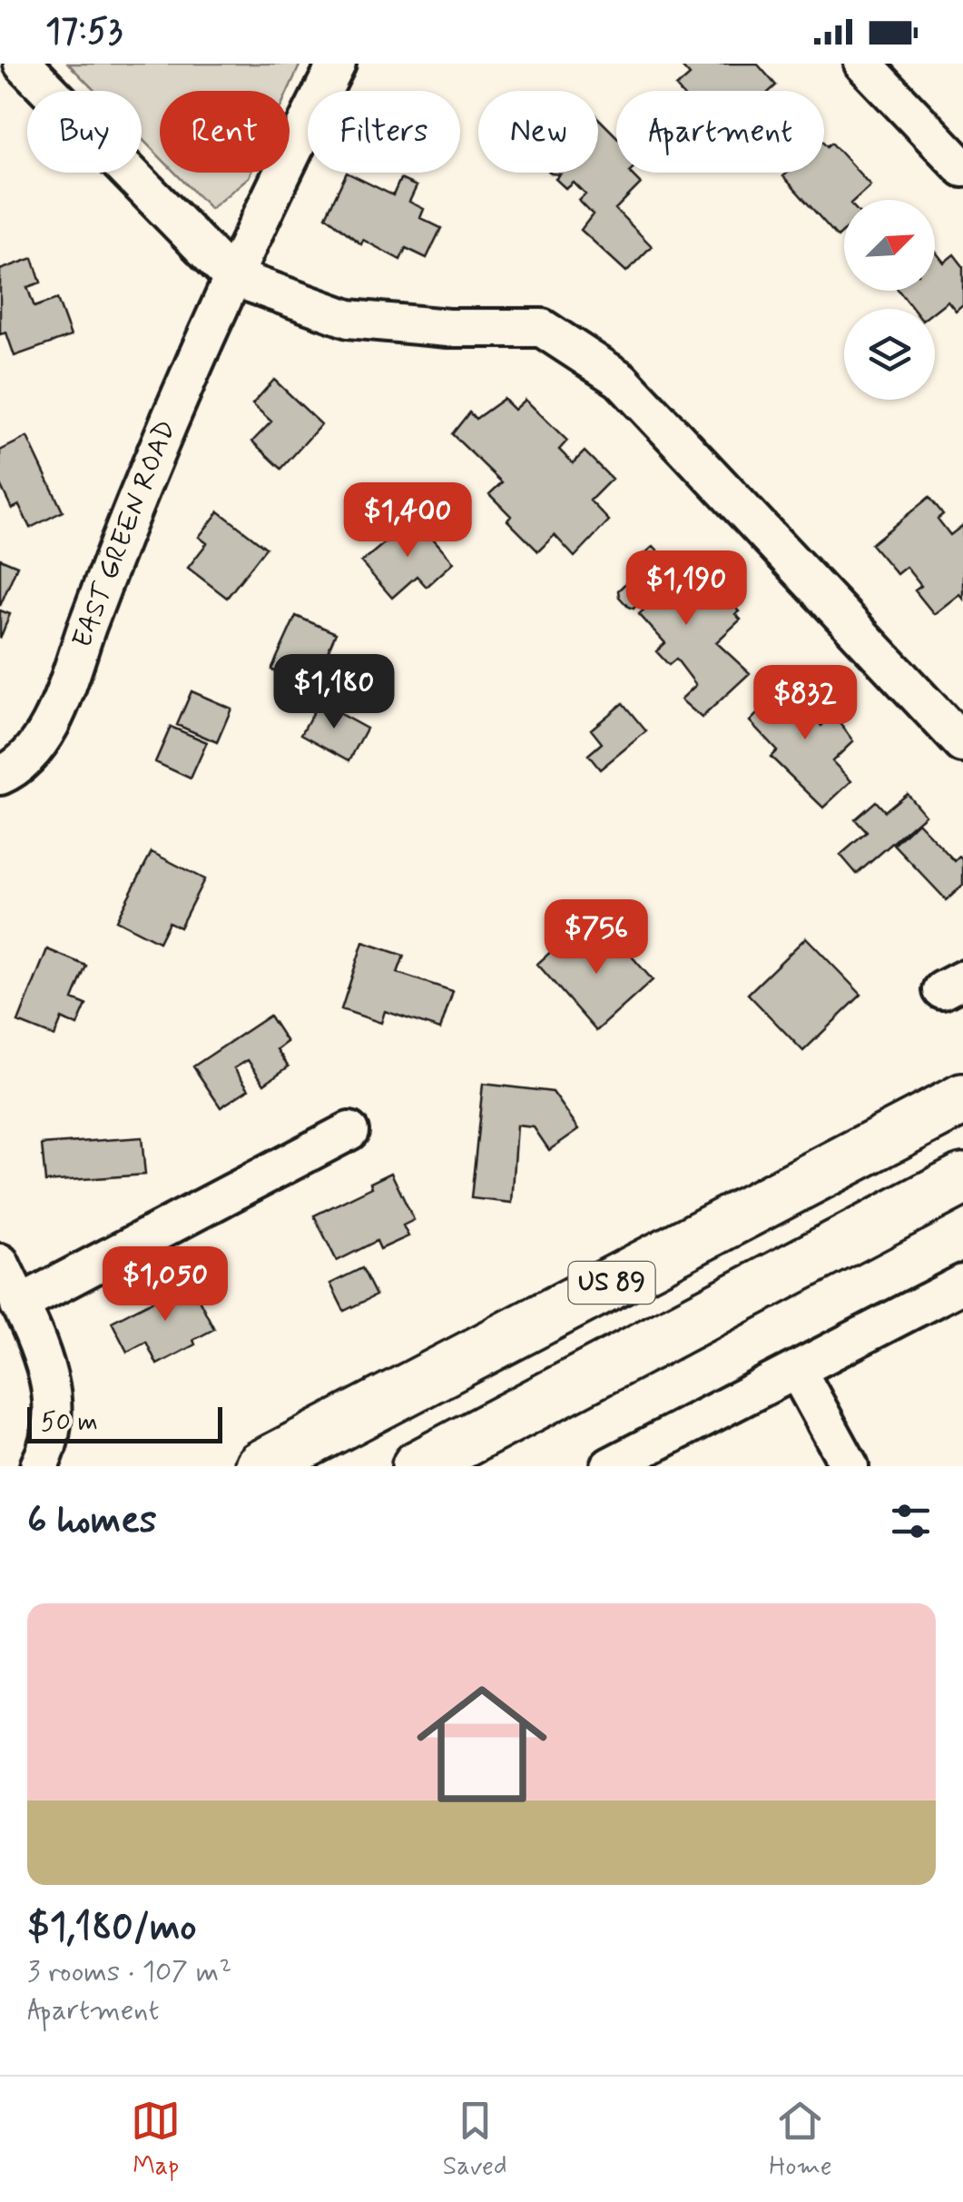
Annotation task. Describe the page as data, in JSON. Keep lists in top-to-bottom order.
{
  "streets": {
    "highway": ["US 89"],
    "street": ["EAST GREEN ROAD"]
  },
  "scale_bar": "50 m",
  "north": "top right",
  "page": {
    "status": "17:53",
    "chip": [
      "Buy",
      "Rent",
      "Filters",
      "New",
      "Apartment"
    ],
    "price": [
      "$1,400",
      "$1,190",
      "$1,180",
      "$832",
      "$756",
      "$1,050"
    ],
    "scale": "50 m",
    "heading": "6 homes",
    "list": [
      {
        "name": "$1,180/mo",
        "note": "3 rooms · 107 m² · Apartment"
      }
    ],
    "tabs": ["Map", "Saved", "Home"]
  }
}
